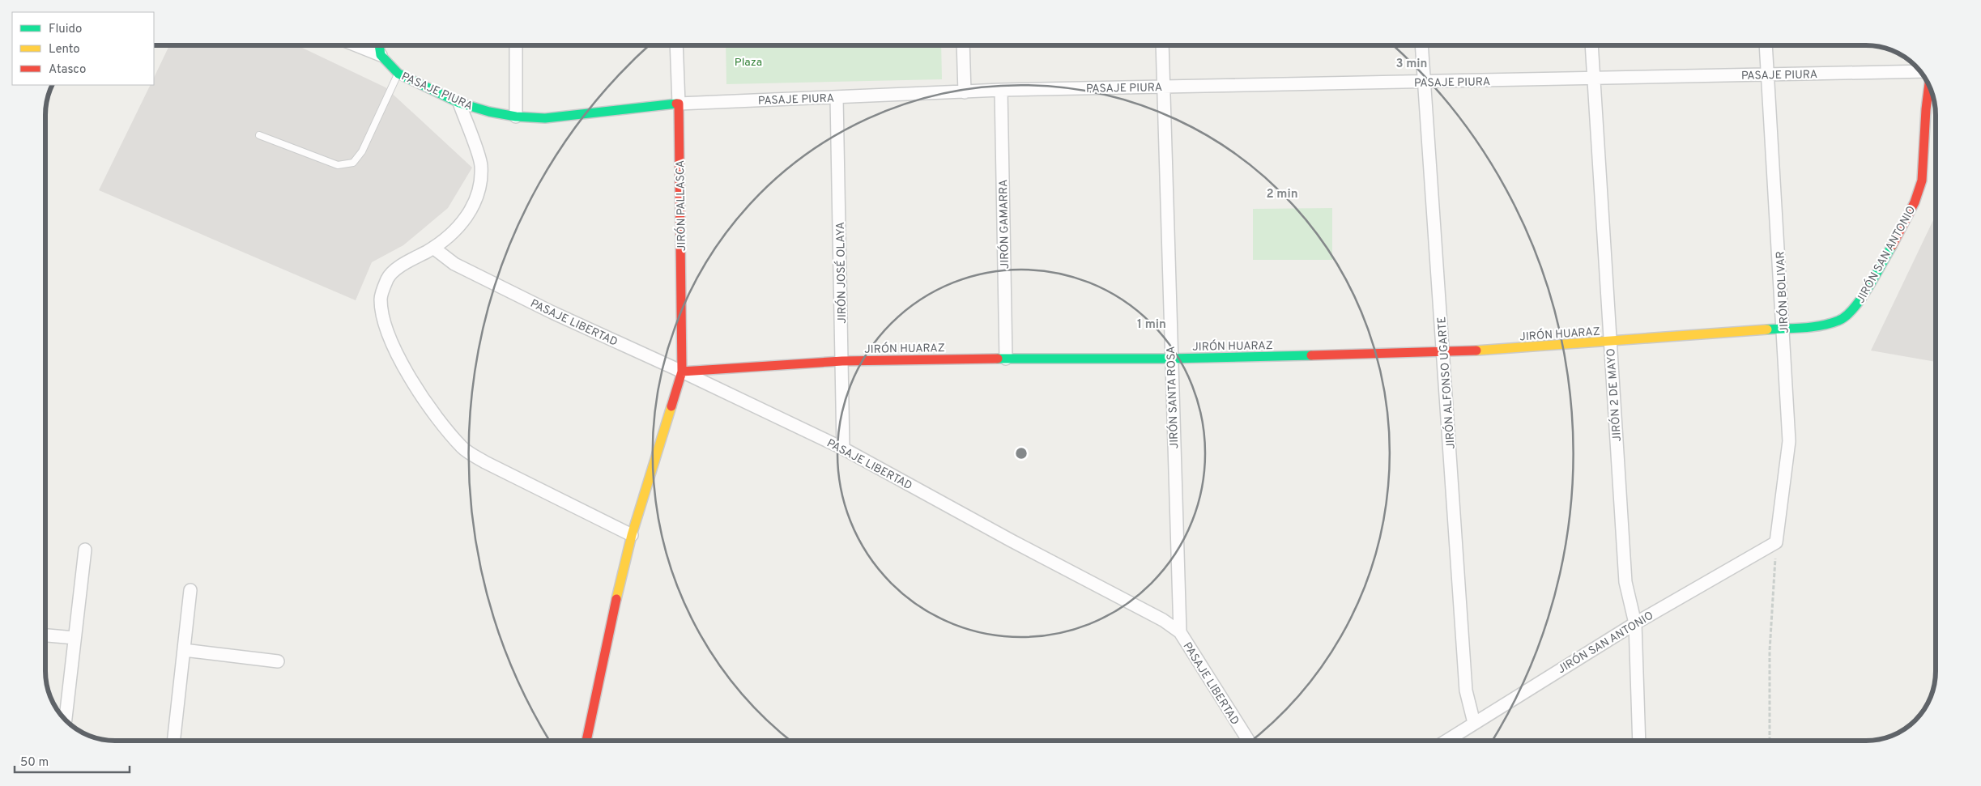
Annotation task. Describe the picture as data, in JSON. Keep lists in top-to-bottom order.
{
  "streets": {
    "street": [
      "PASAJE PIURA",
      "JIRÓN PALLASCA",
      "JIRÓN GAMARRA",
      "JIRÓN SAN ANTONIO",
      "JIRÓN JOSÉ OLAYA",
      "JIRÓN BOLIVAR",
      "PASAJE LIBERTAD",
      "JIRÓN HUARAZ",
      "JIRÓN ALFONSO UGARTE",
      "JIRÓN 2 DE MAYO",
      "JIRÓN SANTA ROSA"
    ]
  },
  "crossings": [
    ["PASAJE PIURA", "JIRÓN PALLASCA"],
    ["PASAJE PIURA", "JIRÓN GAMARRA"],
    ["PASAJE PIURA", "JIRÓN JOSÉ OLAYA"],
    ["PASAJE PIURA", "JIRÓN BOLIVAR"],
    ["PASAJE PIURA", "JIRÓN ALFONSO UGARTE"],
    ["PASAJE PIURA", "JIRÓN 2 DE MAYO"],
    ["PASAJE PIURA", "JIRÓN SANTA ROSA"],
    ["JIRÓN PALLASCA", "PASAJE LIBERTAD"],
    ["JIRÓN PALLASCA", "JIRÓN HUARAZ"],
    ["JIRÓN GAMARRA", "JIRÓN HUARAZ"],
    ["JIRÓN SAN ANTONIO", "JIRÓN BOLIVAR"],
    ["JIRÓN SAN ANTONIO", "JIRÓN HUARAZ"],
    ["JIRÓN SAN ANTONIO", "JIRÓN ALFONSO UGARTE"],
    ["JIRÓN SAN ANTONIO", "JIRÓN 2 DE MAYO"],
    ["JIRÓN JOSÉ OLAYA", "PASAJE LIBERTAD"],
    ["JIRÓN JOSÉ OLAYA", "JIRÓN HUARAZ"],
    ["JIRÓN BOLIVAR", "JIRÓN HUARAZ"],
    ["PASAJE LIBERTAD", "JIRÓN HUARAZ"],
    ["PASAJE LIBERTAD", "JIRÓN SANTA ROSA"],
    ["JIRÓN HUARAZ", "JIRÓN ALFONSO UGARTE"],
    ["JIRÓN HUARAZ", "JIRÓN 2 DE MAYO"],
    ["JIRÓN HUARAZ", "JIRÓN SANTA ROSA"]
  ],
  "parks": ["Plaza"],
  "legend": ["Fluido", "Lento", "Atasco"],
  "scale_bar": "50 m",
  "rings": ["3 min", "2 min", "1 min"]
}
